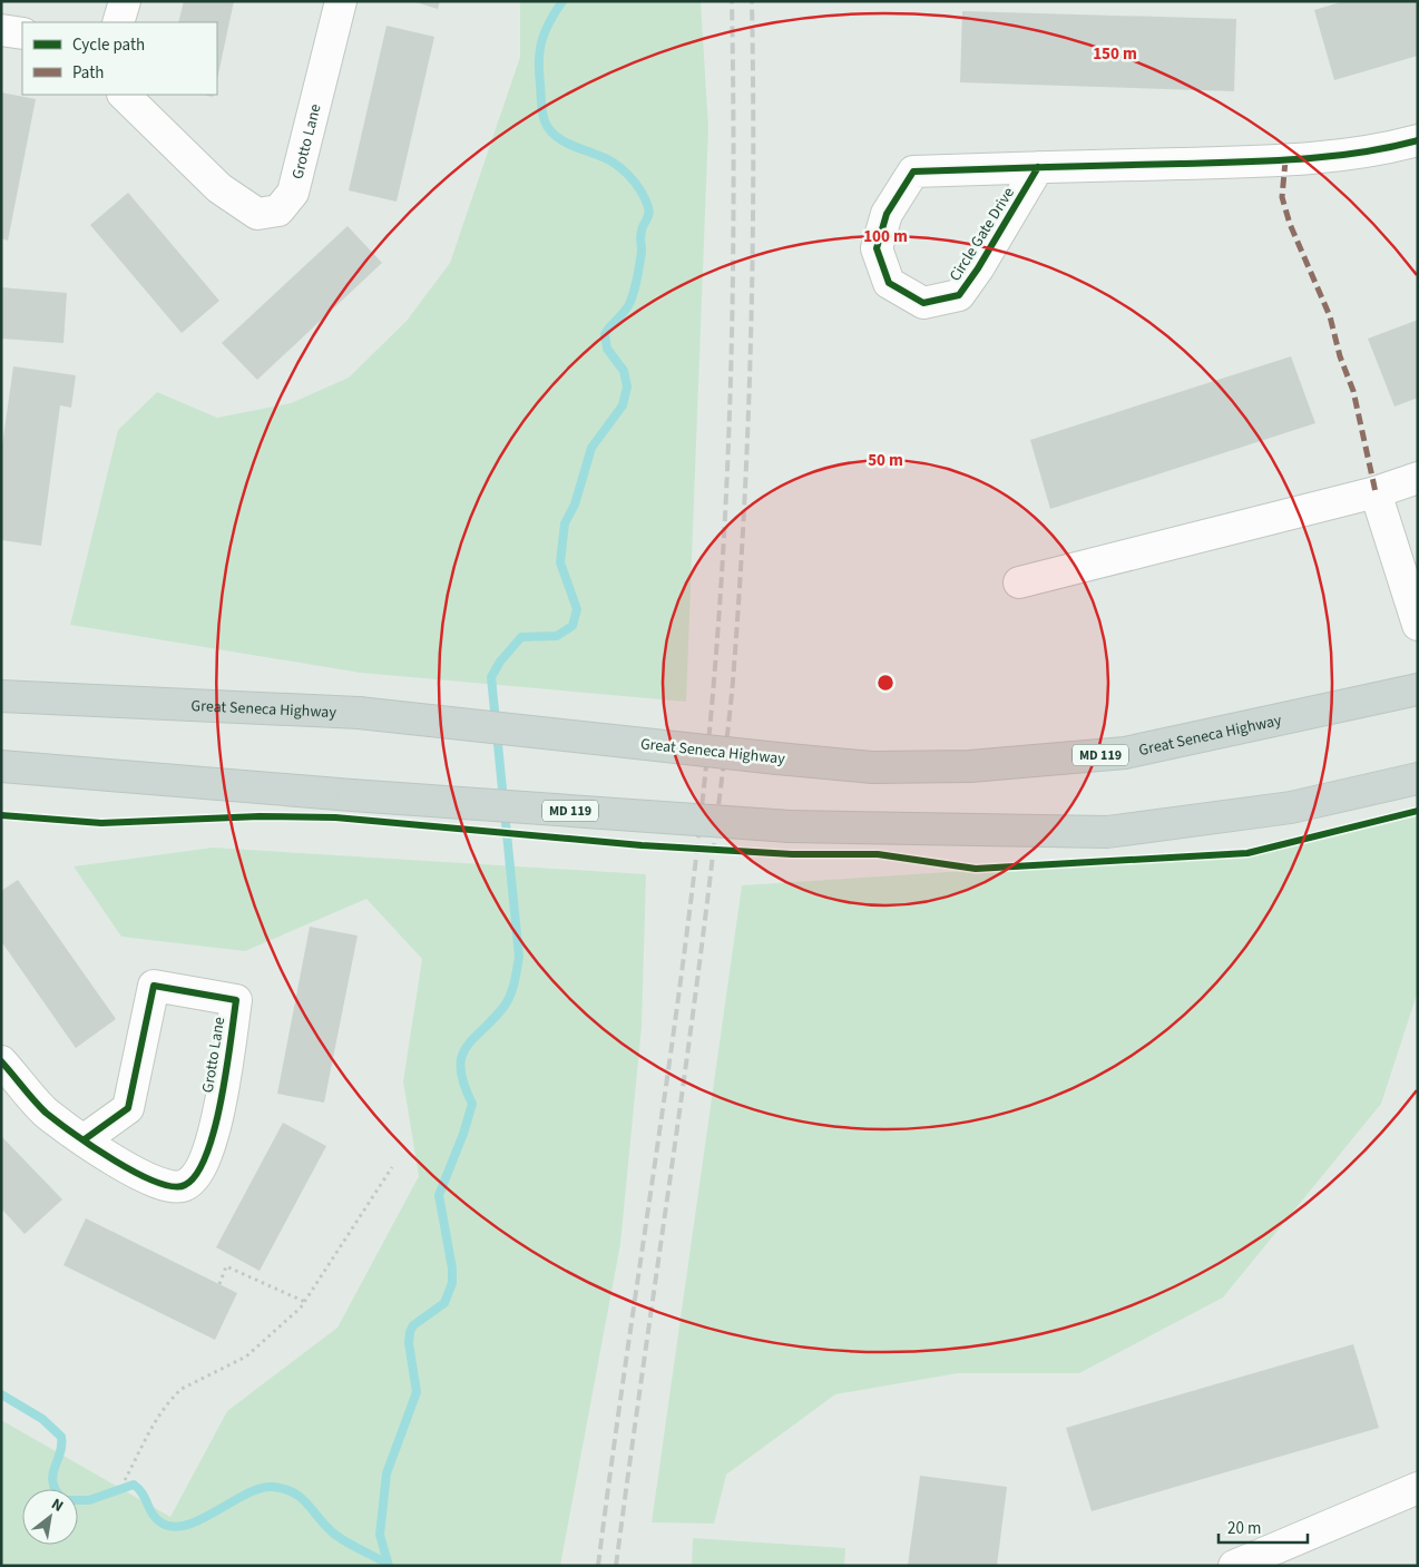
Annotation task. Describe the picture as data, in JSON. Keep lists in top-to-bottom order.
{
  "streets": {
    "main road": ["Great Seneca Highway", "MD 119"],
    "street": ["Grotto Lane", "Circle Gate Drive"]
  },
  "legend": ["Cycle path", "Path"],
  "scale_bar": "20 m",
  "north": "top right",
  "rings": ["150 m", "100 m", "50 m"]
}
